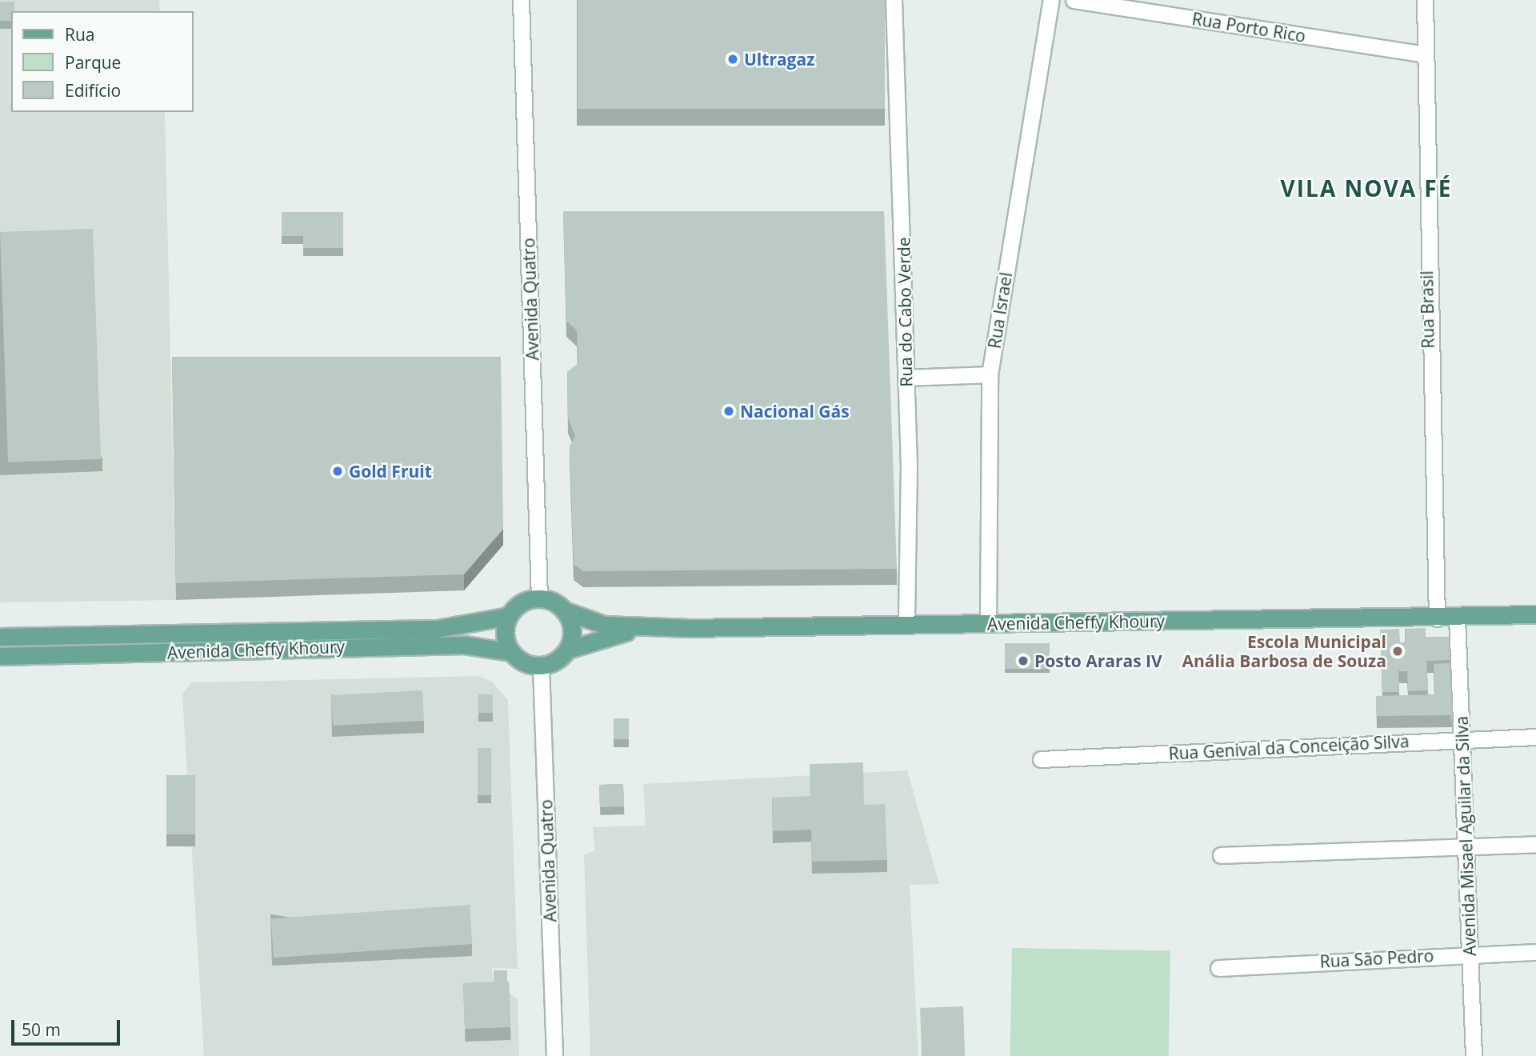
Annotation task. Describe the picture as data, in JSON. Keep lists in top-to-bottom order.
{
  "streets": {
    "main road": ["Avenida Cheffy Khoury"],
    "street": [
      "Rua Porto Rico",
      "Avenida Quatro",
      "Rua Brasil",
      "Rua Israel",
      "Rua do Cabo Verde",
      "Rua Genival da Conceição Silva",
      "Avenida Misael Aguilar da Silva",
      "Rua São Pedro"
    ]
  },
  "crossings": [
    ["Rua Porto Rico", "Rua Brasil"],
    ["Avenida Quatro", "Avenida Cheffy Khoury"],
    ["Rua Brasil", "Avenida Cheffy Khoury"],
    ["Rua Israel", "Avenida Cheffy Khoury"],
    ["Rua do Cabo Verde", "Avenida Cheffy Khoury"],
    ["Avenida Cheffy Khoury", "Avenida Misael Aguilar da Silva"],
    ["Rua Genival da Conceição Silva", "Avenida Misael Aguilar da Silva"],
    ["Avenida Misael Aguilar da Silva", "Rua São Pedro"]
  ],
  "districts": ["VILA NOVA FÉ"],
  "places": [
    "Ultragaz",
    "Nacional Gás",
    "Gold Fruit",
    "Escola Municipal Anália Barbosa de Souza",
    "Posto Araras IV"
  ],
  "legend": ["Rua", "Parque", "Edifício"],
  "scale_bar": "50 m"
}
